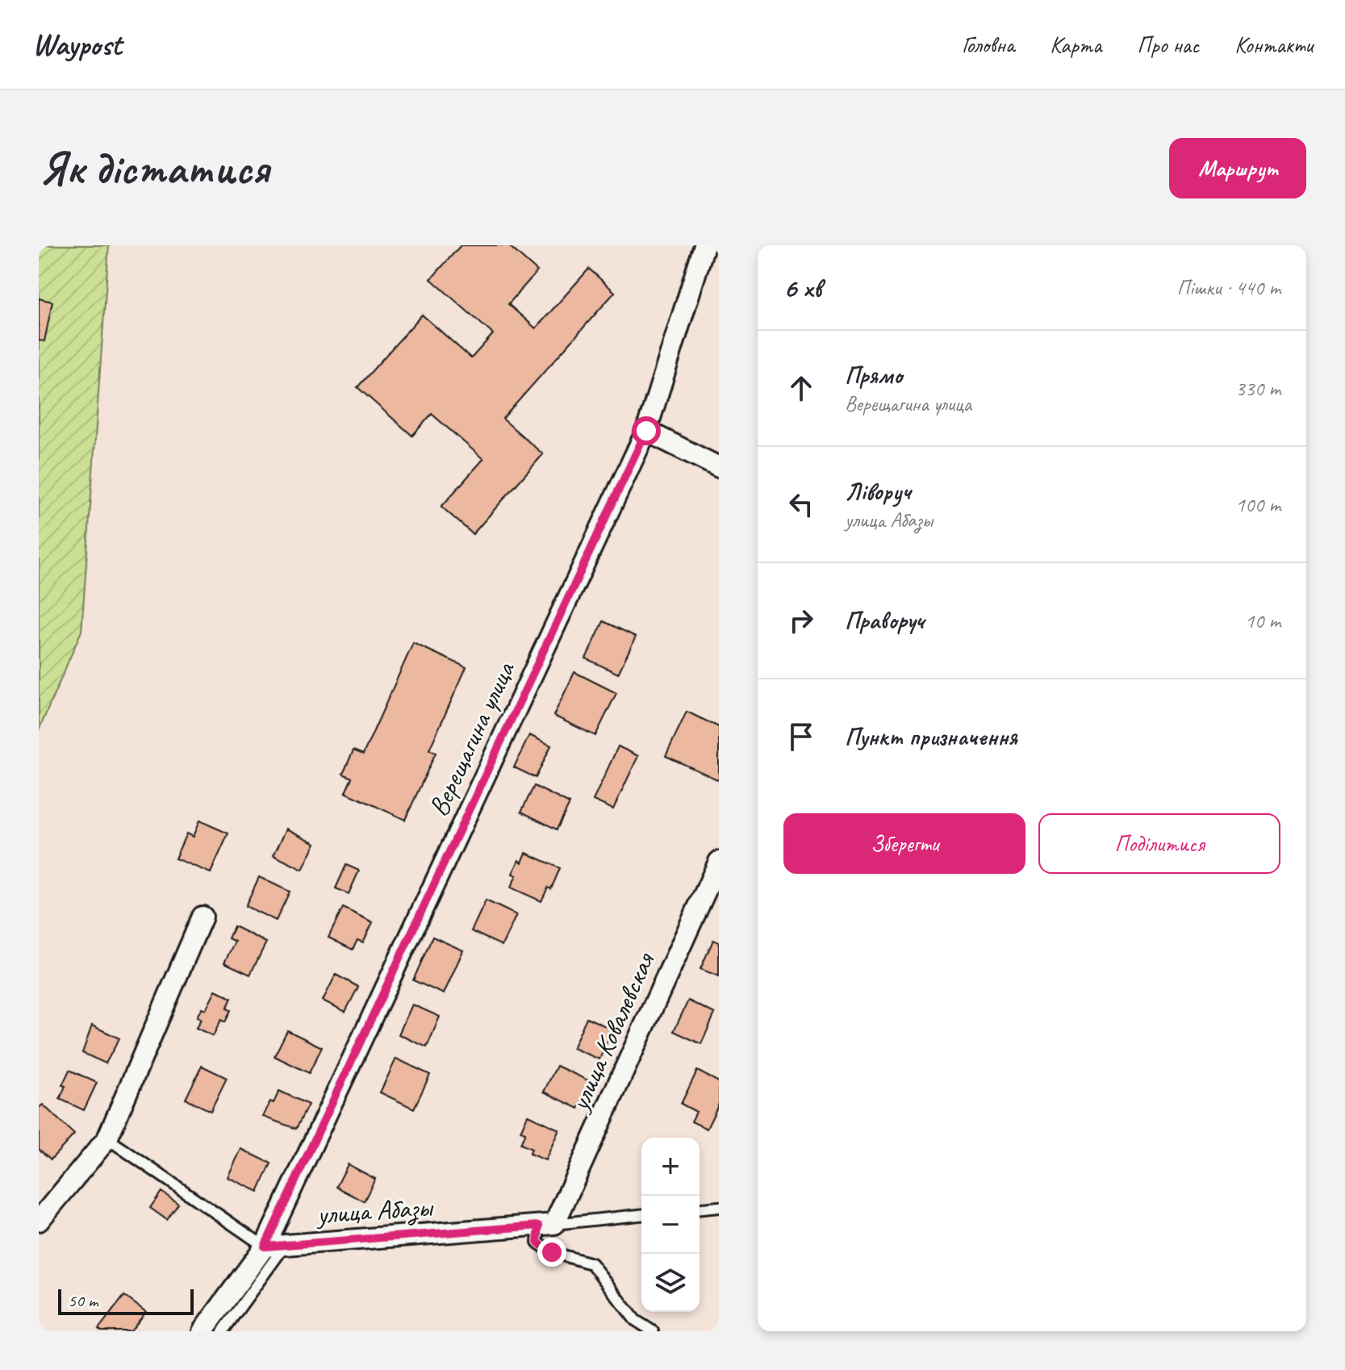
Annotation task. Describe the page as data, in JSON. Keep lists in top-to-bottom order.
{
  "streets": {
    "street": ["Верещагина улица", "улица Ковалевская", "улица Абазы"]
  },
  "crossings": [
    ["Верещагина улица", "улица Абазы"],
    ["улица Ковалевская", "улица Абазы"]
  ],
  "scale_bar": "50 m",
  "page": {
    "header": "Waypost",
    "nav": [
      "Головна",
      "Карта",
      "Про нас",
      "Контакти"
    ],
    "buttons": [
      "Маршрут",
      ["Зберегти", "Поділитися"]
    ],
    "title": "Як дістатися",
    "heading": ["6 хв", "Пішки · 440 m"],
    "list": [
      ["Прямо", "Верещагина улица", "330 m"],
      ["Ліворуч", "улица Абазы", "100 m"],
      ["Праворуч", "10 m"],
      "Пункт призначення"
    ],
    "map_buttons": ["+", "−"],
    "scale": "50 m"
  }
}
